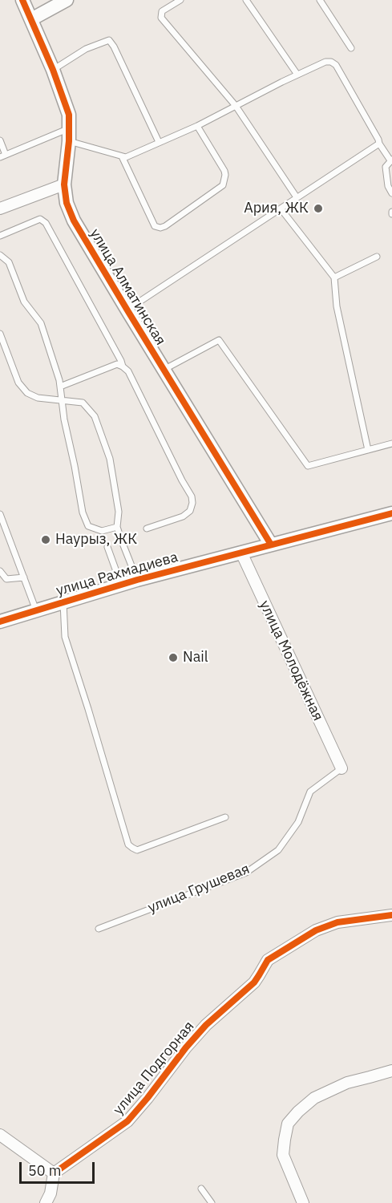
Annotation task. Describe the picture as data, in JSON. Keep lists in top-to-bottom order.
{
  "streets": {
    "street": [
      "улица Алматинская",
      "улица Рахмадиева",
      "улица Молодёжная",
      "улица Подгорная"
    ],
    "lane": ["улица Грушевая"]
  },
  "crossings": [
    ["улица Алматинская", "улица Рахмадиева"],
    ["улица Рахмадиева", "улица Молодёжная"],
    ["улица Молодёжная", "улица Грушевая"]
  ],
  "places": ["Ария, ЖК", "Наурыз, ЖК", "Nail"],
  "scale_bar": "50 m"
}
